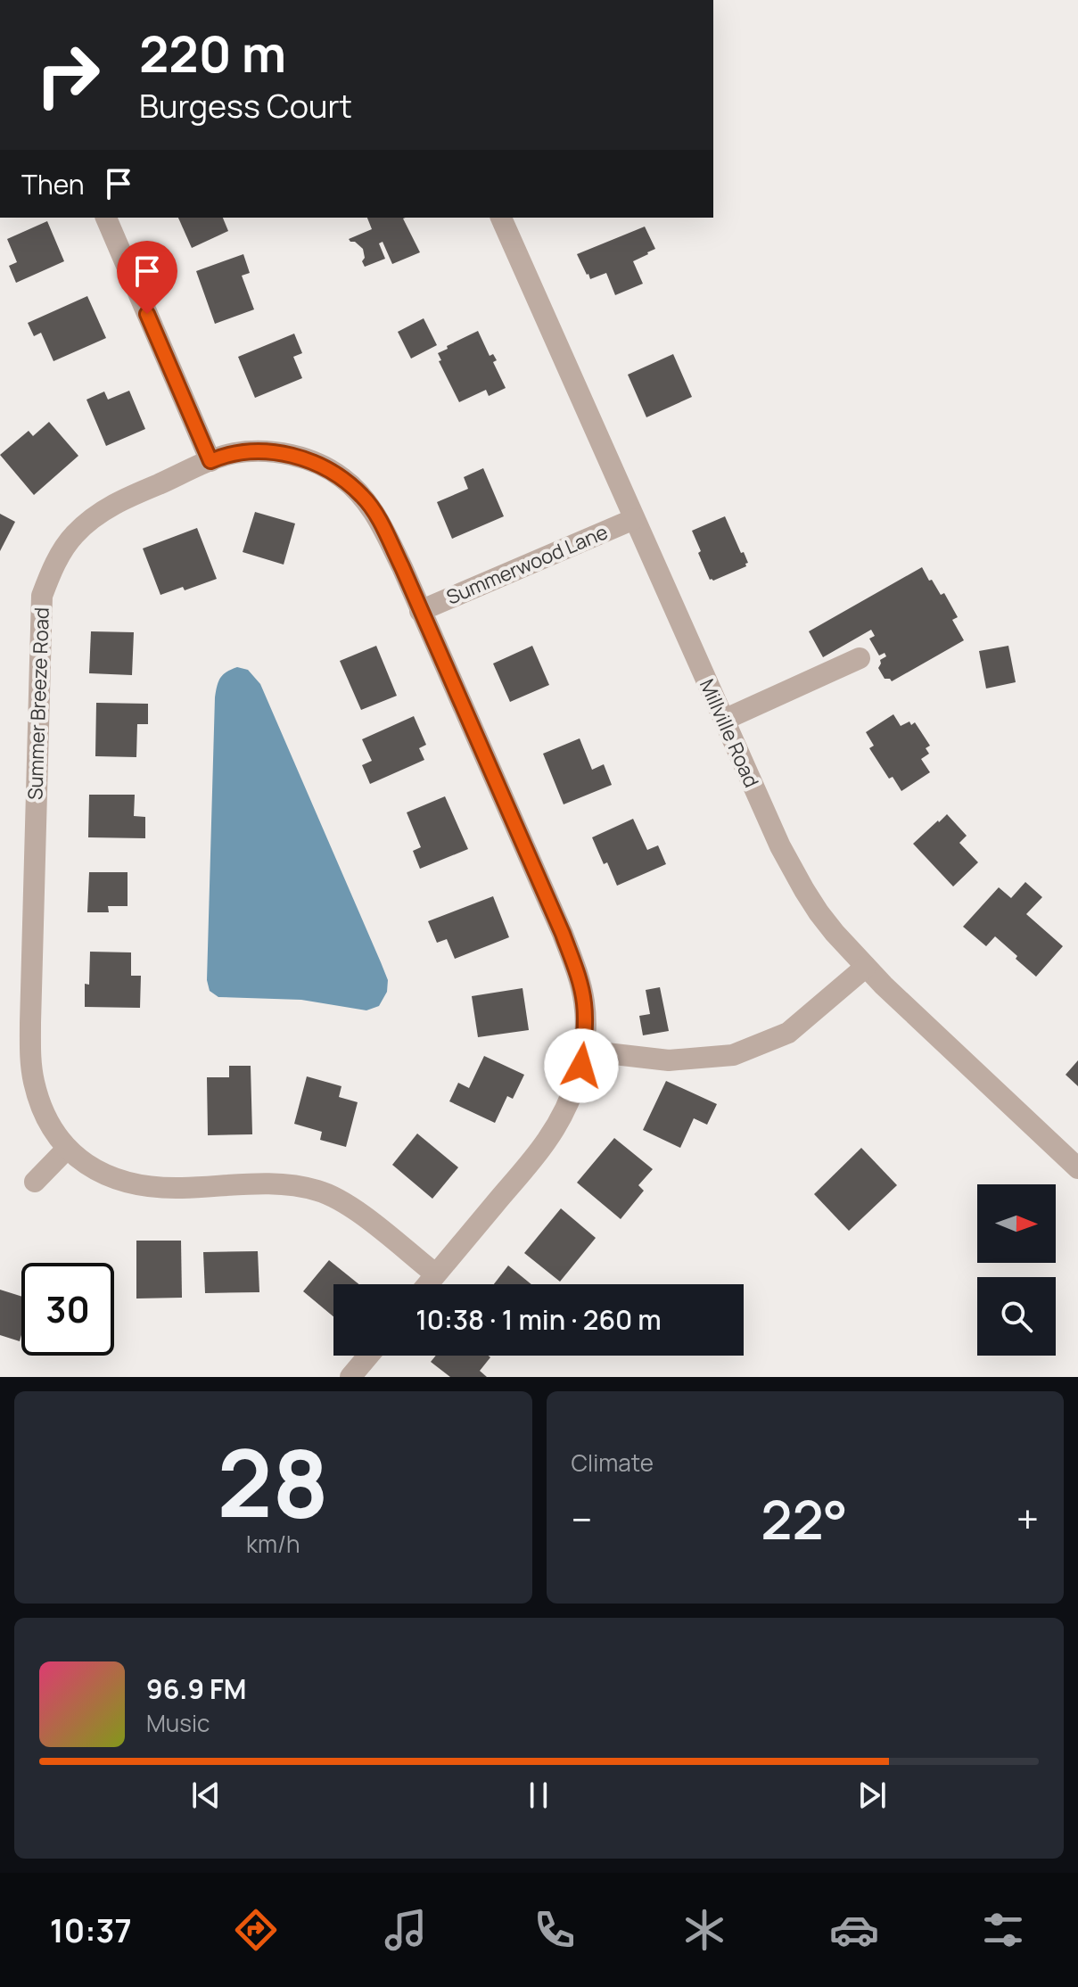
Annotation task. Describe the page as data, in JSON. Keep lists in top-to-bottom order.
{
  "streets": {
    "street": ["Summerwood Lane", "Summer Breeze Road", "Millville Road"]
  },
  "crossings": [
    ["Summerwood Lane", "Summer Breeze Road"],
    ["Summerwood Lane", "Millville Road"]
  ],
  "north": "right",
  "page": {
    "turn": ["220 m", "Burgess Court"],
    "then": "Then",
    "limit": "30",
    "trip": "10:38 · 1 min · 260 m",
    "tile": [
      ["28", "km/h"],
      "Climate"
    ],
    "heat": ["−", "22°", "+"],
    "song": ["96.9 FM", "Music"],
    "tabs": "10:37"
  }
}
